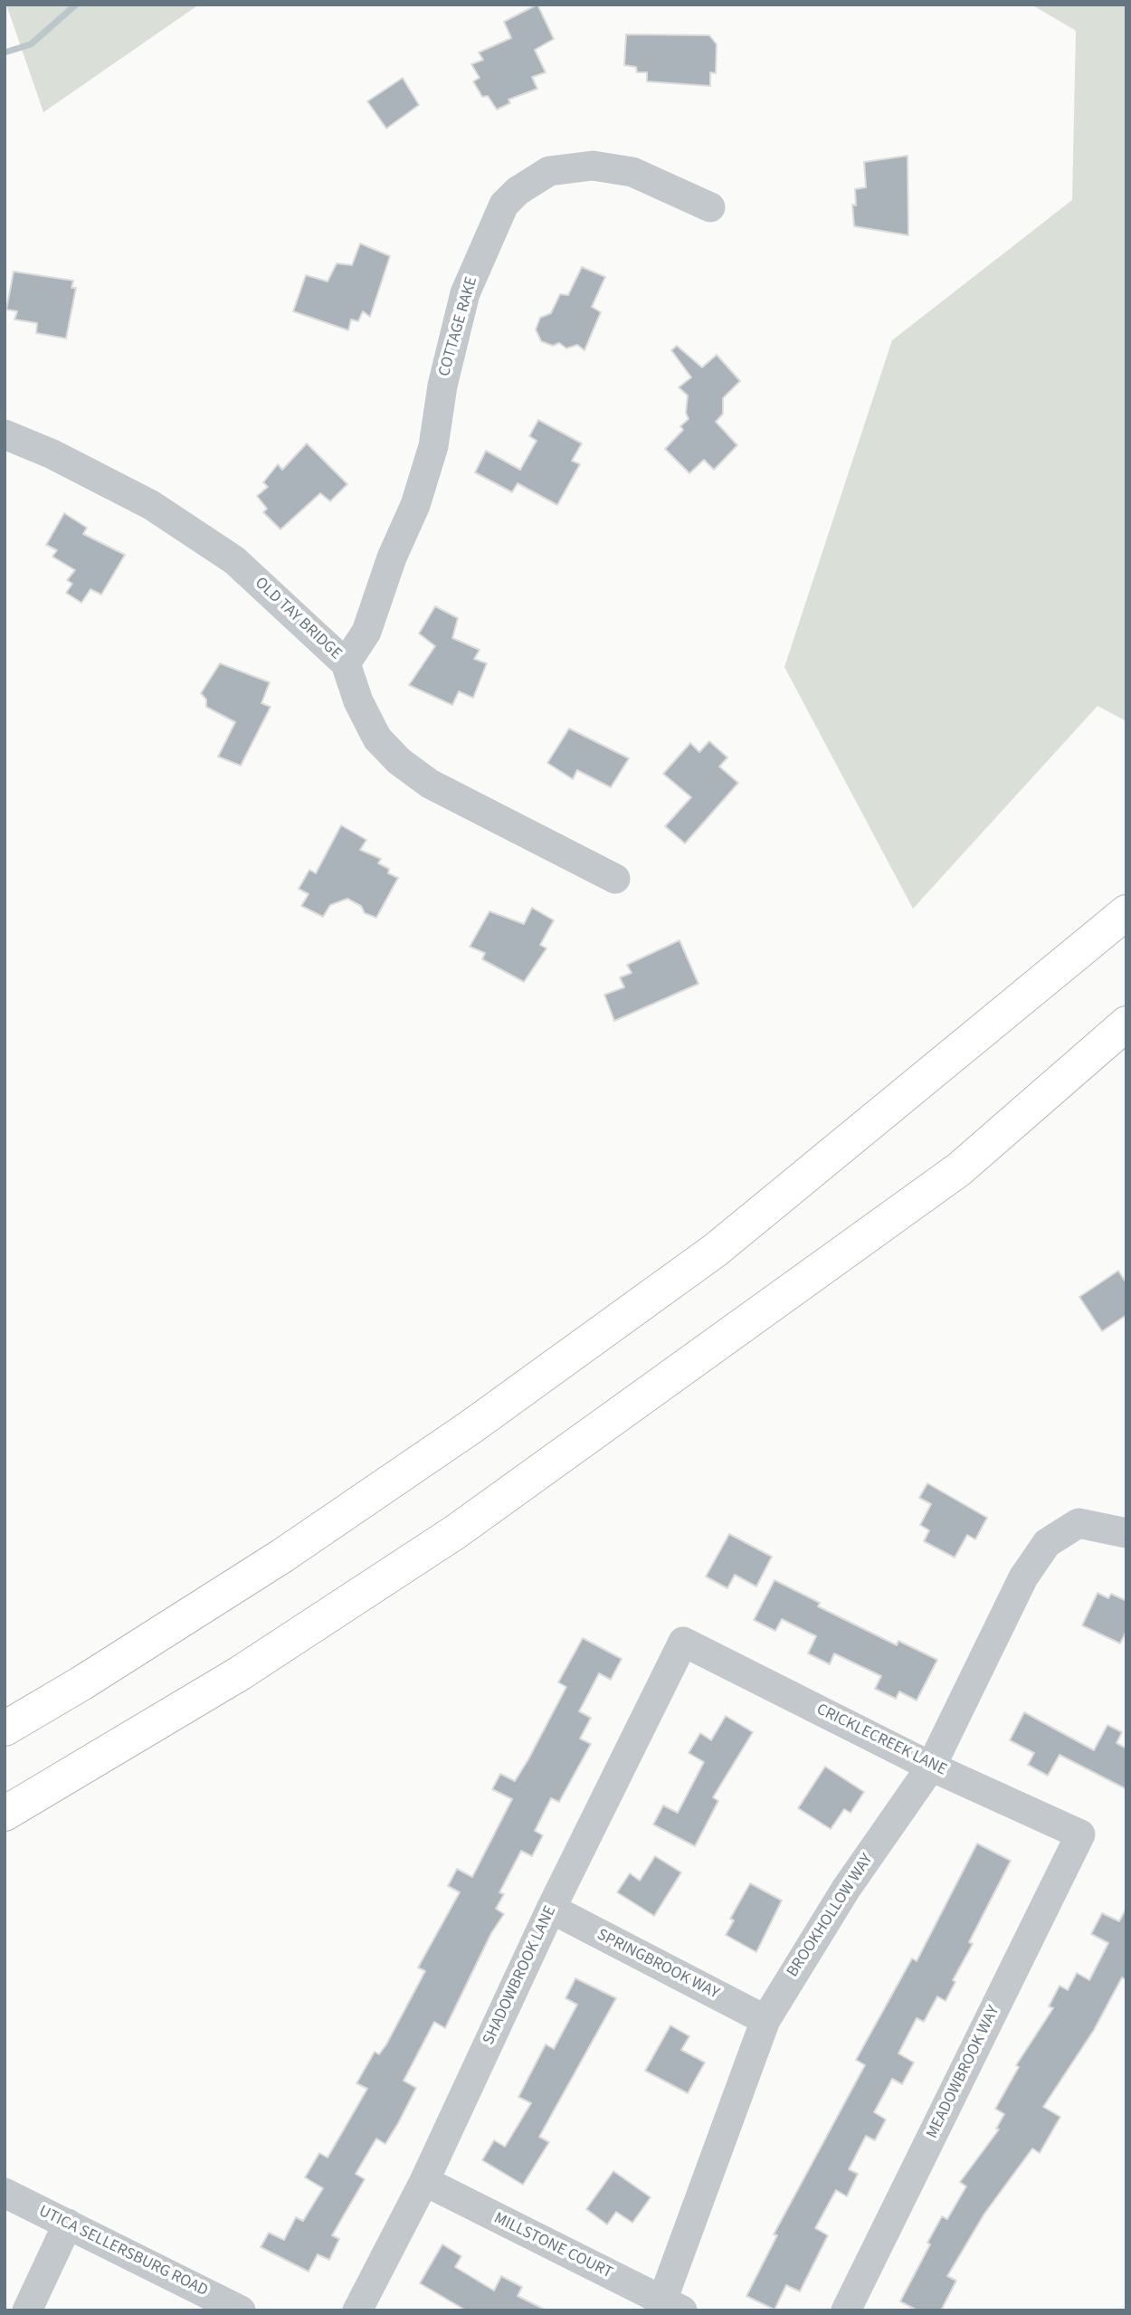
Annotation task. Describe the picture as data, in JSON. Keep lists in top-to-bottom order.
{
  "streets": {
    "street": [
      "COTTAGE RAKE",
      "OLD TAY BRIDGE",
      "CRICKLECREEK LANE",
      "BROOKHOLLOW WAY",
      "SPRINGBROOK WAY",
      "SHADOWBROOK LANE",
      "MEADOWBROOK WAY",
      "MILLSTONE COURT",
      "UTICA SELLERSBURG ROAD"
    ]
  },
  "crossings": [
    ["COTTAGE RAKE", "OLD TAY BRIDGE"],
    ["CRICKLECREEK LANE", "BROOKHOLLOW WAY"],
    ["CRICKLECREEK LANE", "SHADOWBROOK LANE"],
    ["CRICKLECREEK LANE", "MEADOWBROOK WAY"],
    ["BROOKHOLLOW WAY", "SPRINGBROOK WAY"],
    ["BROOKHOLLOW WAY", "MILLSTONE COURT"],
    ["SPRINGBROOK WAY", "SHADOWBROOK LANE"],
    ["SHADOWBROOK LANE", "MILLSTONE COURT"]
  ]
}
